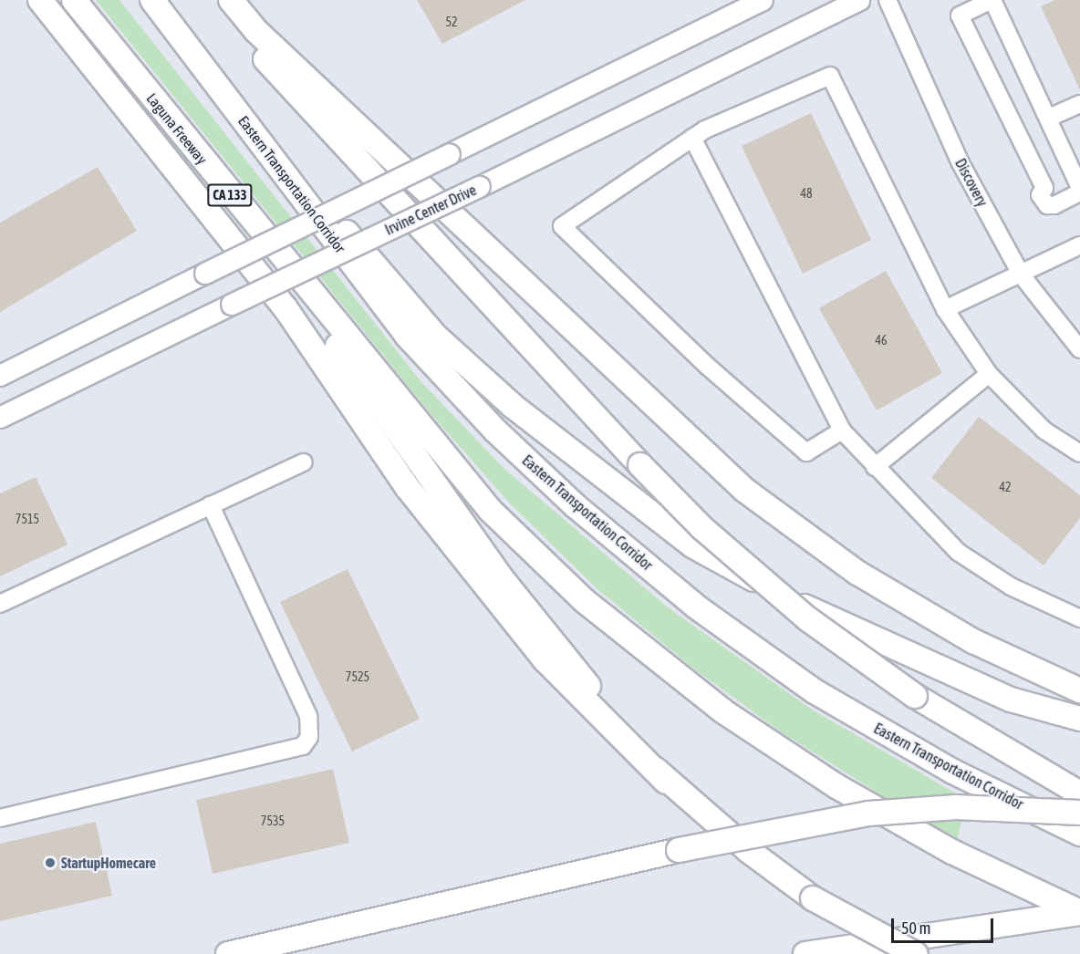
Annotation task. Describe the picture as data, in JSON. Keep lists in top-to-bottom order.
{
  "streets": {
    "highway": ["Laguna Freeway", "Eastern Transportation Corridor", "CA 133"],
    "main road": ["Irvine Center Drive"],
    "street": ["Discovery"]
  },
  "places": ["StartupHomecare"],
  "house_numbers": [
    "52",
    "48",
    "46",
    "42",
    "7515",
    "7525",
    "7535"
  ],
  "scale_bar": "50 m"
}
